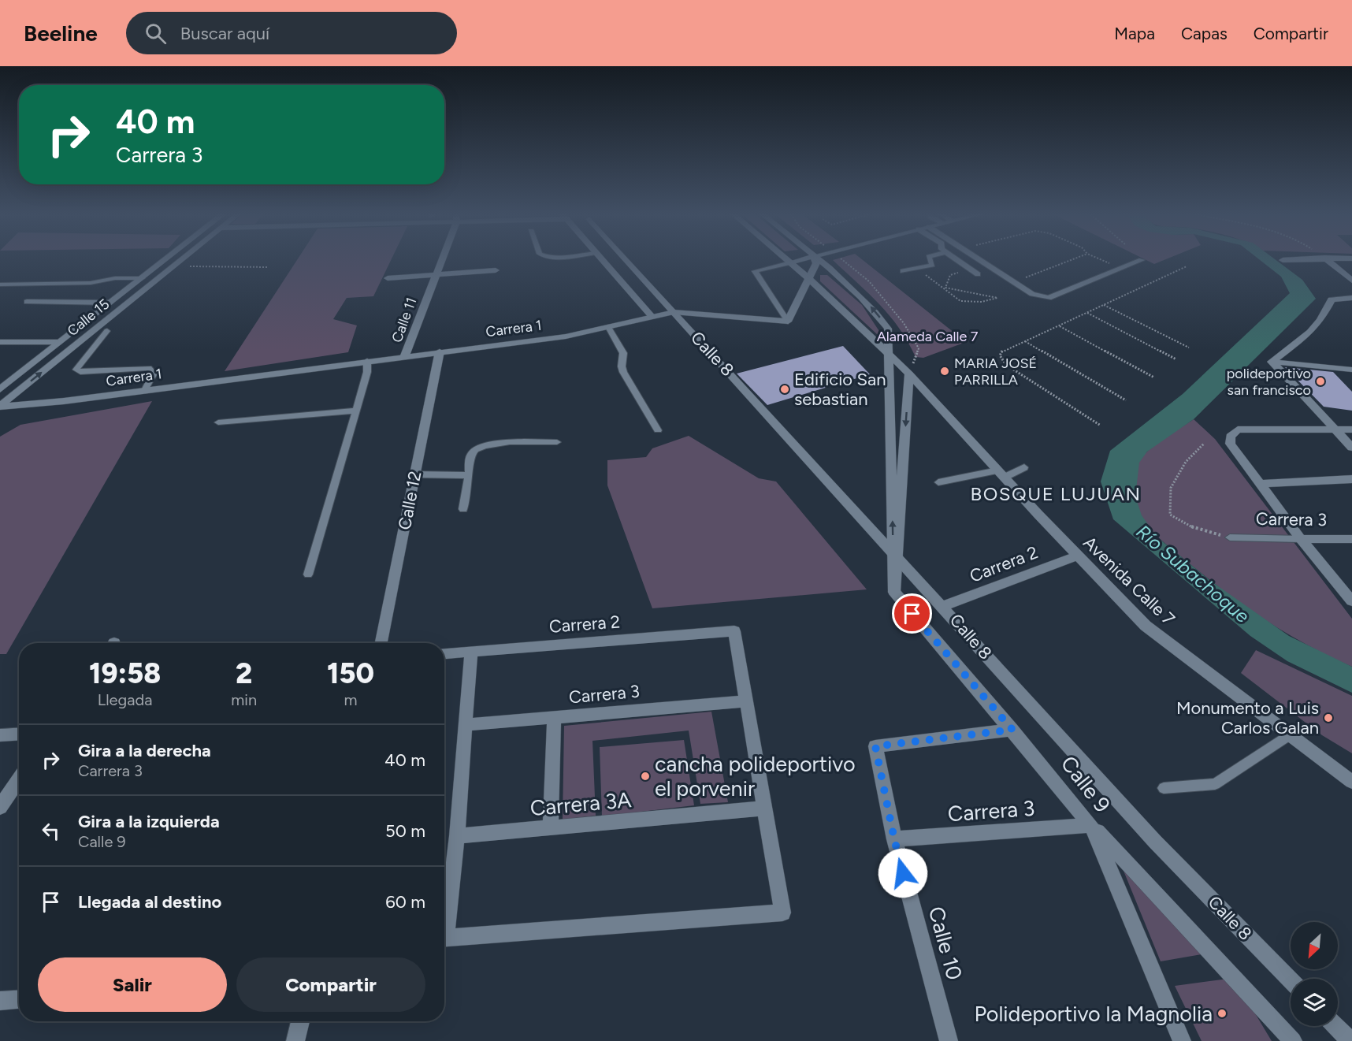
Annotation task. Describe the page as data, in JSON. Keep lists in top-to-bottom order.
{
  "streets": {
    "street": [
      "Calle 15",
      "Calle 11",
      "Carrera 1",
      "Calle 8",
      "Calle 12",
      "Carrera 3",
      "Carrera 2",
      "Avenida Calle 7",
      "Calle 9",
      "Carrera 3A",
      "Calle 10"
    ]
  },
  "crossings": [
    ["Calle 15", "Carrera 1"],
    ["Calle 11", "Carrera 1"],
    ["Carrera 1", "Calle 8"],
    ["Carrera 1", "Calle 12"],
    ["Calle 8", "Carrera 2"],
    ["Carrera 3", "Carrera 2"],
    ["Carrera 3", "Calle 9"],
    ["Carrera 3", "Calle 10"],
    ["Carrera 2", "Avenida Calle 7"],
    ["Calle 9", "Calle 10"]
  ],
  "districts": ["BOSQUE LUJUAN"],
  "water": ["Río Subachoque"],
  "parks": ["Alameda Calle 7"],
  "places": [
    "MARIA JOSÉ PARRILLA",
    "polideportivo san francisco",
    "Edificio San sebastian",
    "Monumento a Luis Carlos Galan",
    "cancha polideportivo el porvenir",
    "Polideportivo la Magnolia"
  ],
  "north": "bottom left",
  "page": {
    "header": "Beeline",
    "search": "Buscar aquí",
    "nav": ["Mapa", "Capas", "Compartir"],
    "turn": ["40 m", "Carrera 3"],
    "eta": [
      "19:58",
      "Llegada",
      "2",
      "min",
      "150",
      "m"
    ],
    "list": [
      {
        "name": "Gira a la derecha",
        "note": "Carrera 3",
        "value": "40 m"
      },
      {
        "name": "Gira a la izquierda",
        "note": "Calle 9",
        "value": "50 m"
      },
      {
        "name": "Llegada al destino",
        "value": "60 m"
      }
    ],
    "buttons": ["Salir", "Compartir"]
  }
}
